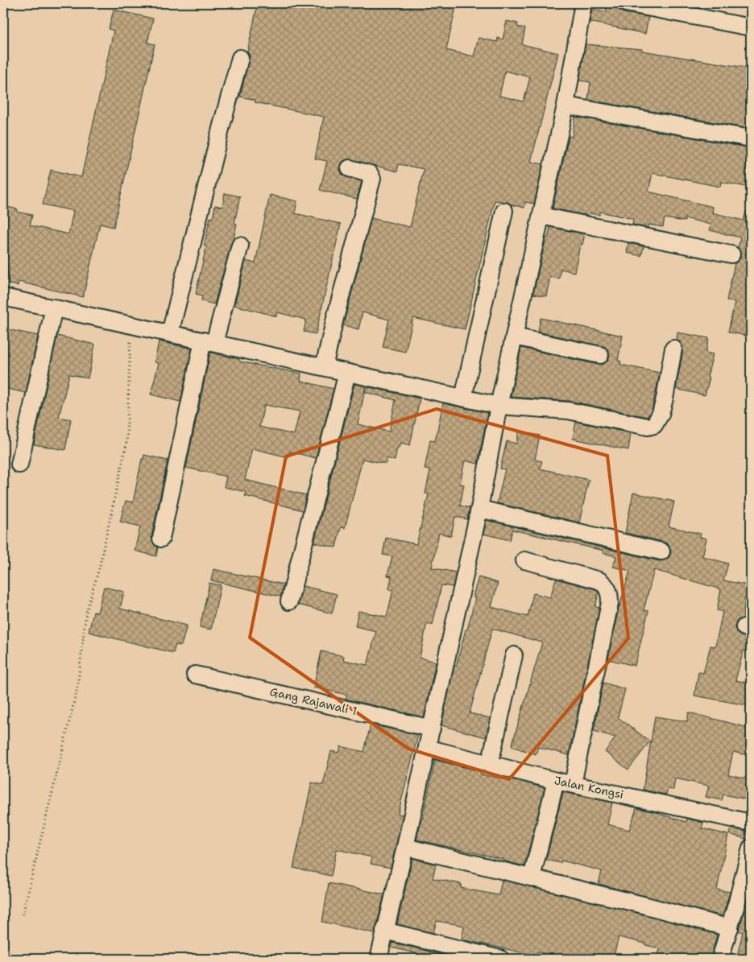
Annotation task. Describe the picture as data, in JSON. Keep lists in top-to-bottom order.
{
  "streets": {
    "street": ["Gang Rajawali 1", "Jalan Kongsi"]
  }
}
